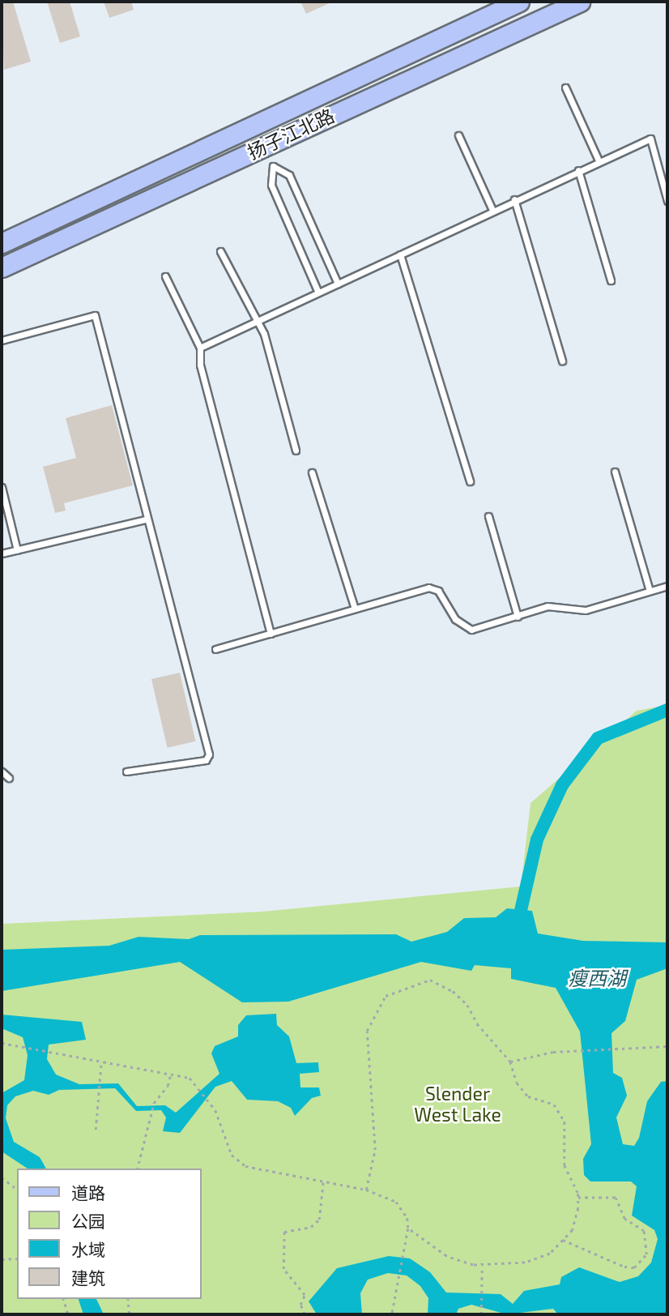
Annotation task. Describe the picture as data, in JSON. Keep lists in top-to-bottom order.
{
  "streets": {
    "main road": ["扬子江北路"]
  },
  "water": ["瘦西湖"],
  "parks": ["Slender West Lake"],
  "legend": [
    "道路",
    "公园",
    "水域",
    "建筑"
  ]
}
